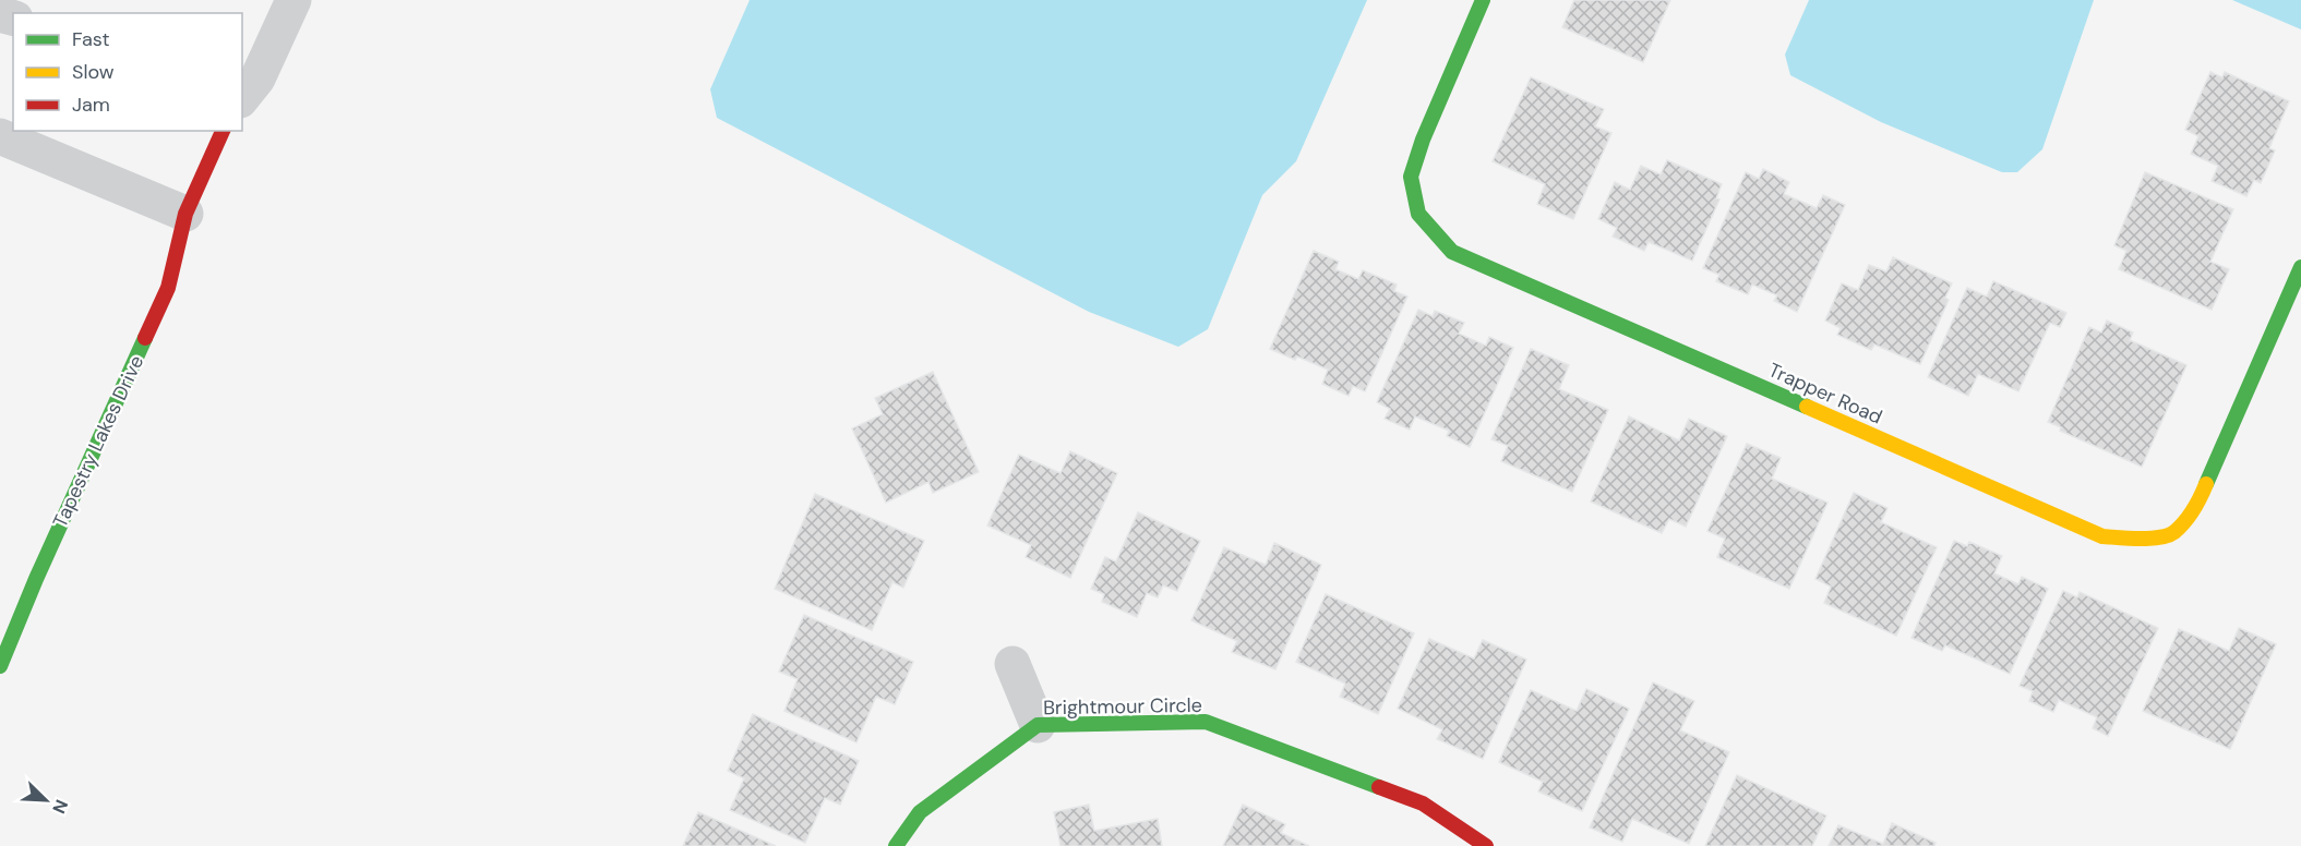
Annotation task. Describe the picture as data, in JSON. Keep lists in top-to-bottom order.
{
  "streets": {
    "street": ["Trapper Road", "Tapestry Lakes Drive", "Brightmour Circle"]
  },
  "legend": ["Fast", "Slow", "Jam"],
  "north": "bottom right"
}
